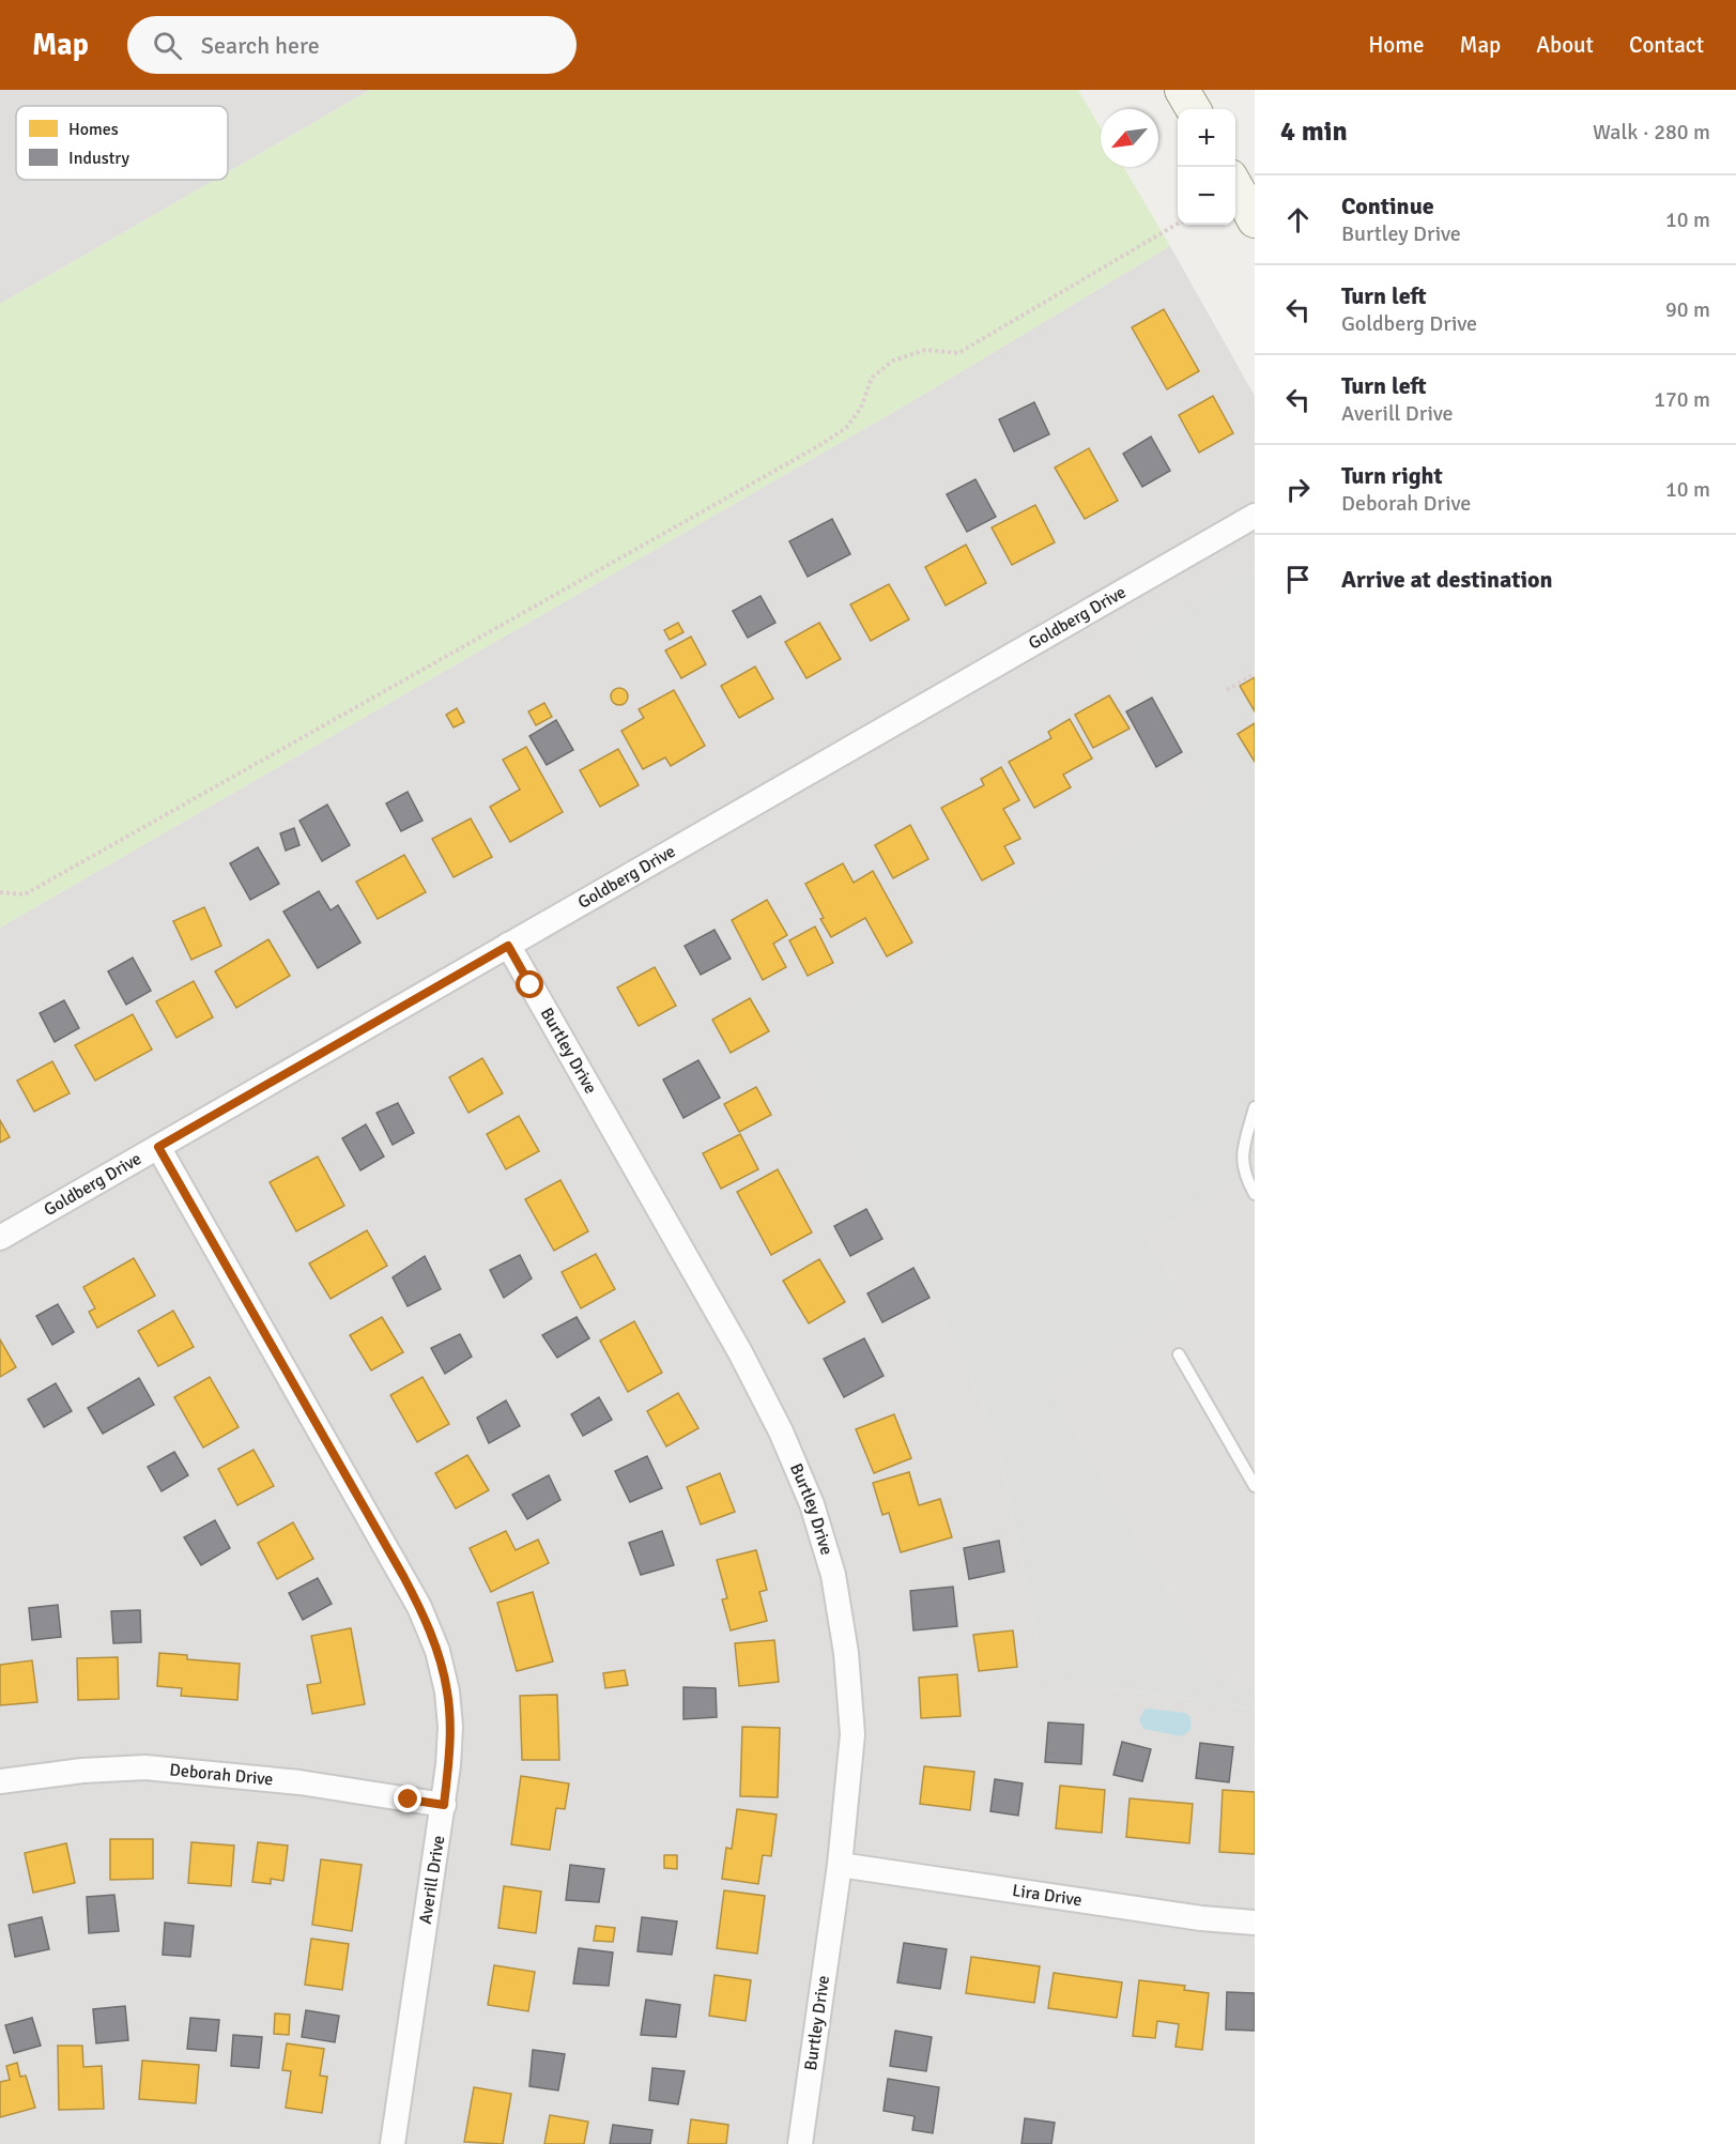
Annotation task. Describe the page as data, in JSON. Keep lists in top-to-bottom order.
{
  "streets": {
    "street": [
      "Goldberg Drive",
      "Burtley Drive",
      "Deborah Drive",
      "Averill Drive",
      "Lira Drive"
    ]
  },
  "crossings": [
    ["Goldberg Drive", "Burtley Drive"],
    ["Goldberg Drive", "Averill Drive"],
    ["Burtley Drive", "Lira Drive"],
    ["Deborah Drive", "Averill Drive"]
  ],
  "legend": ["Homes", "Industry"],
  "north": "bottom left",
  "page": {
    "header": "Map",
    "search": "Search here",
    "nav": [
      "Home",
      "Map",
      "About",
      "Contact"
    ],
    "heading": ["4 min", "Walk · 280 m"],
    "map_buttons": ["+", "−"],
    "list": [
      ["Continue", "Burtley Drive", "10 m"],
      ["Turn left", "Goldberg Drive", "90 m"],
      ["Turn left", "Averill Drive", "170 m"],
      ["Turn right", "Deborah Drive", "10 m"],
      "Arrive at destination"
    ]
  }
}
